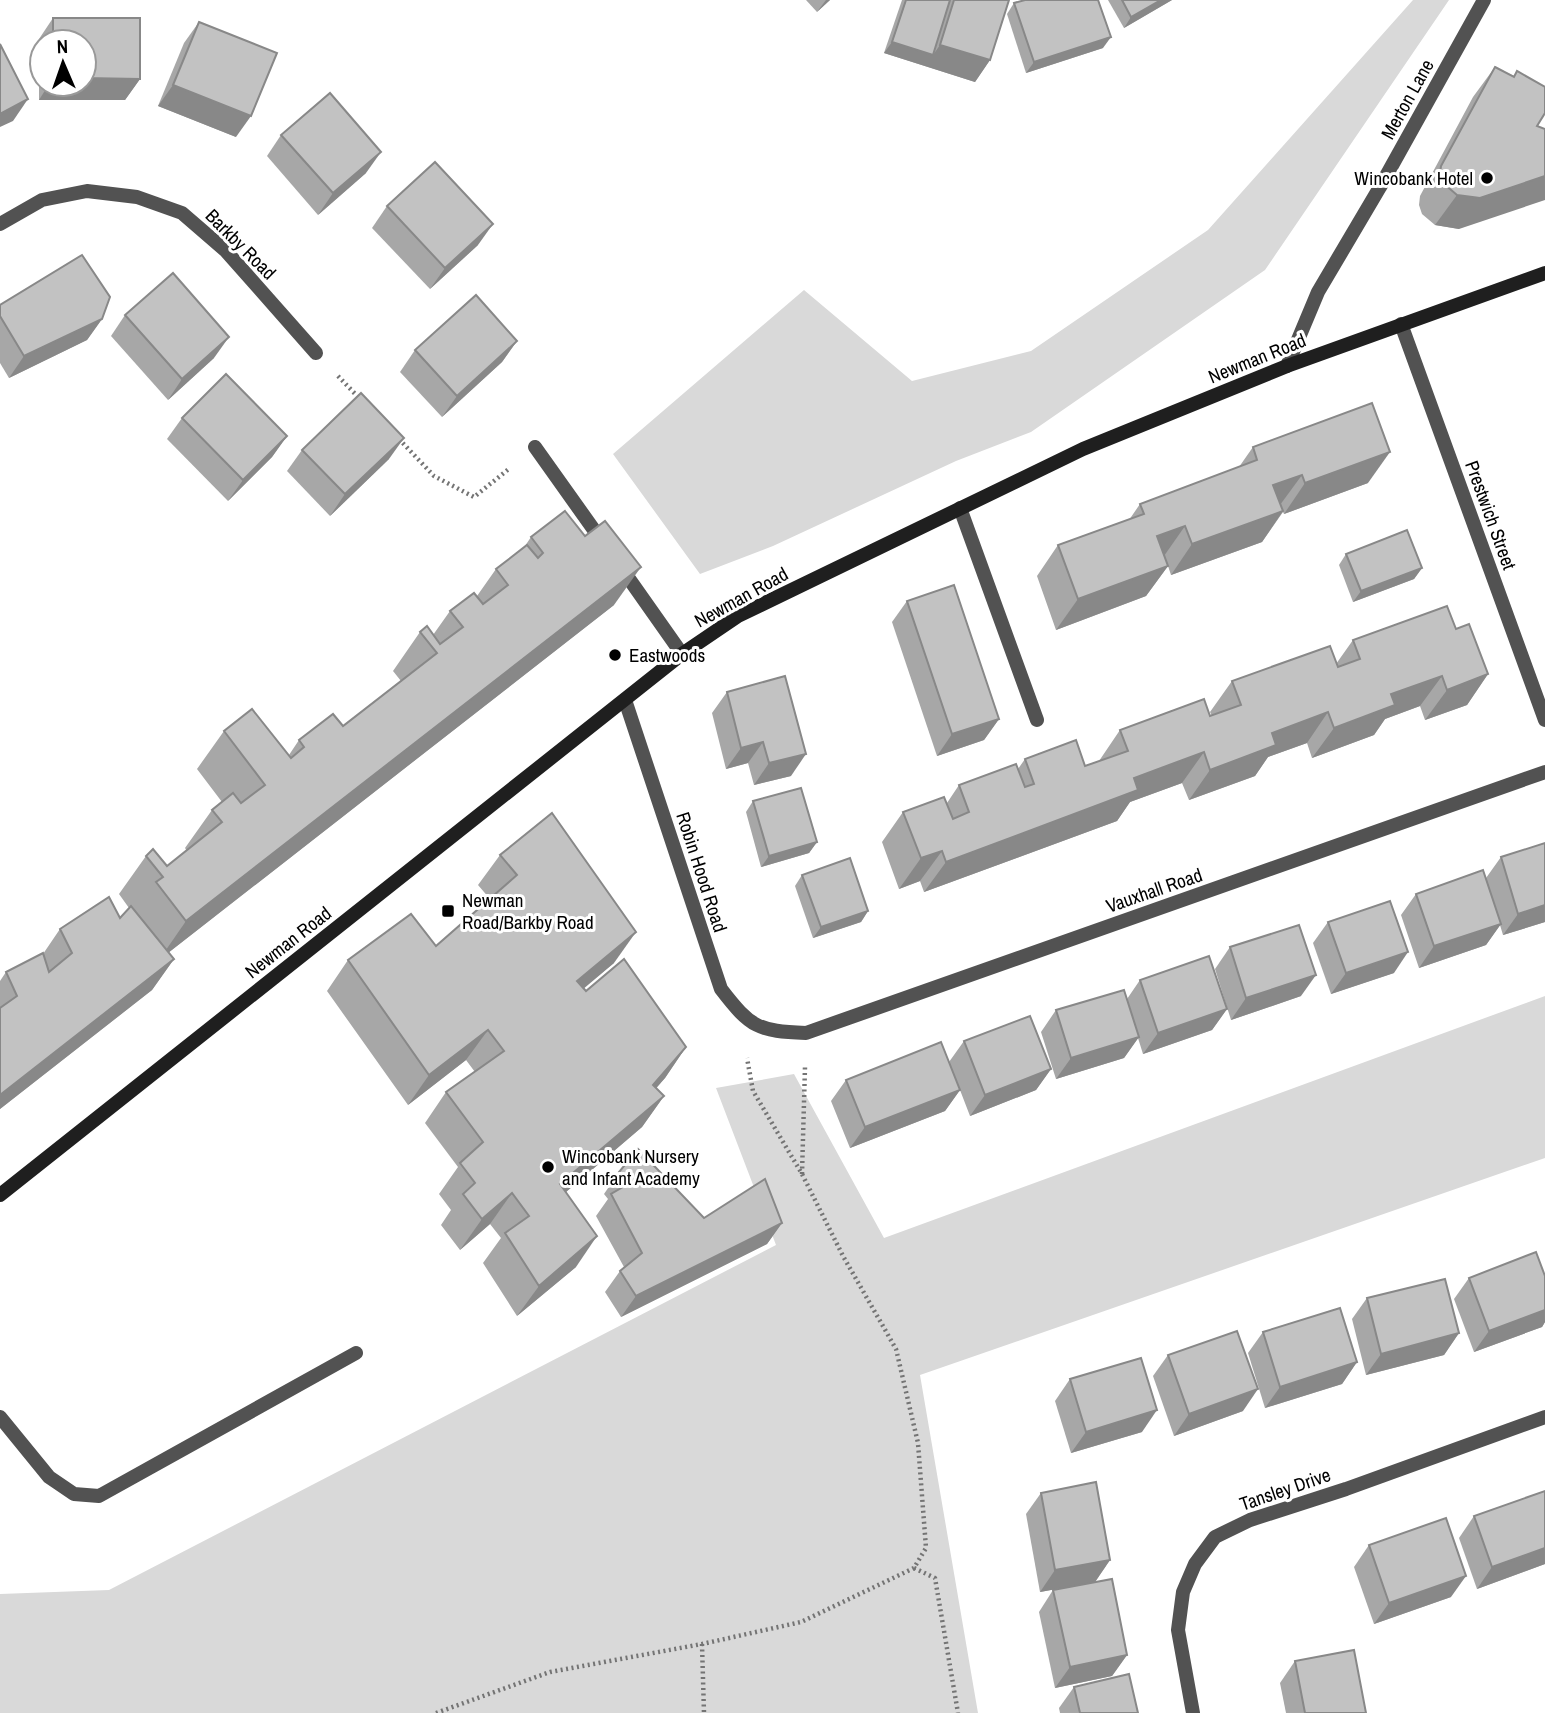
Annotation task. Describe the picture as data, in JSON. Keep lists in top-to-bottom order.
{
  "streets": {
    "street": [
      "Merton Lane",
      "Barkby Road",
      "Newman Road",
      "Prestwich Street",
      "Robin Hood Road",
      "Vauxhall Road",
      "Tansley Drive"
    ]
  },
  "crossings": [
    ["Merton Lane", "Newman Road"],
    ["Newman Road", "Prestwich Street"],
    ["Newman Road", "Robin Hood Road"],
    ["Robin Hood Road", "Vauxhall Road"]
  ],
  "places": {
    "other": ["Wincobank Hotel", "Eastwoods", "Wincobank Nursery and Infant Academy"],
    "transit": ["Newman Road/Barkby Road"]
  },
  "north": "top"
}
